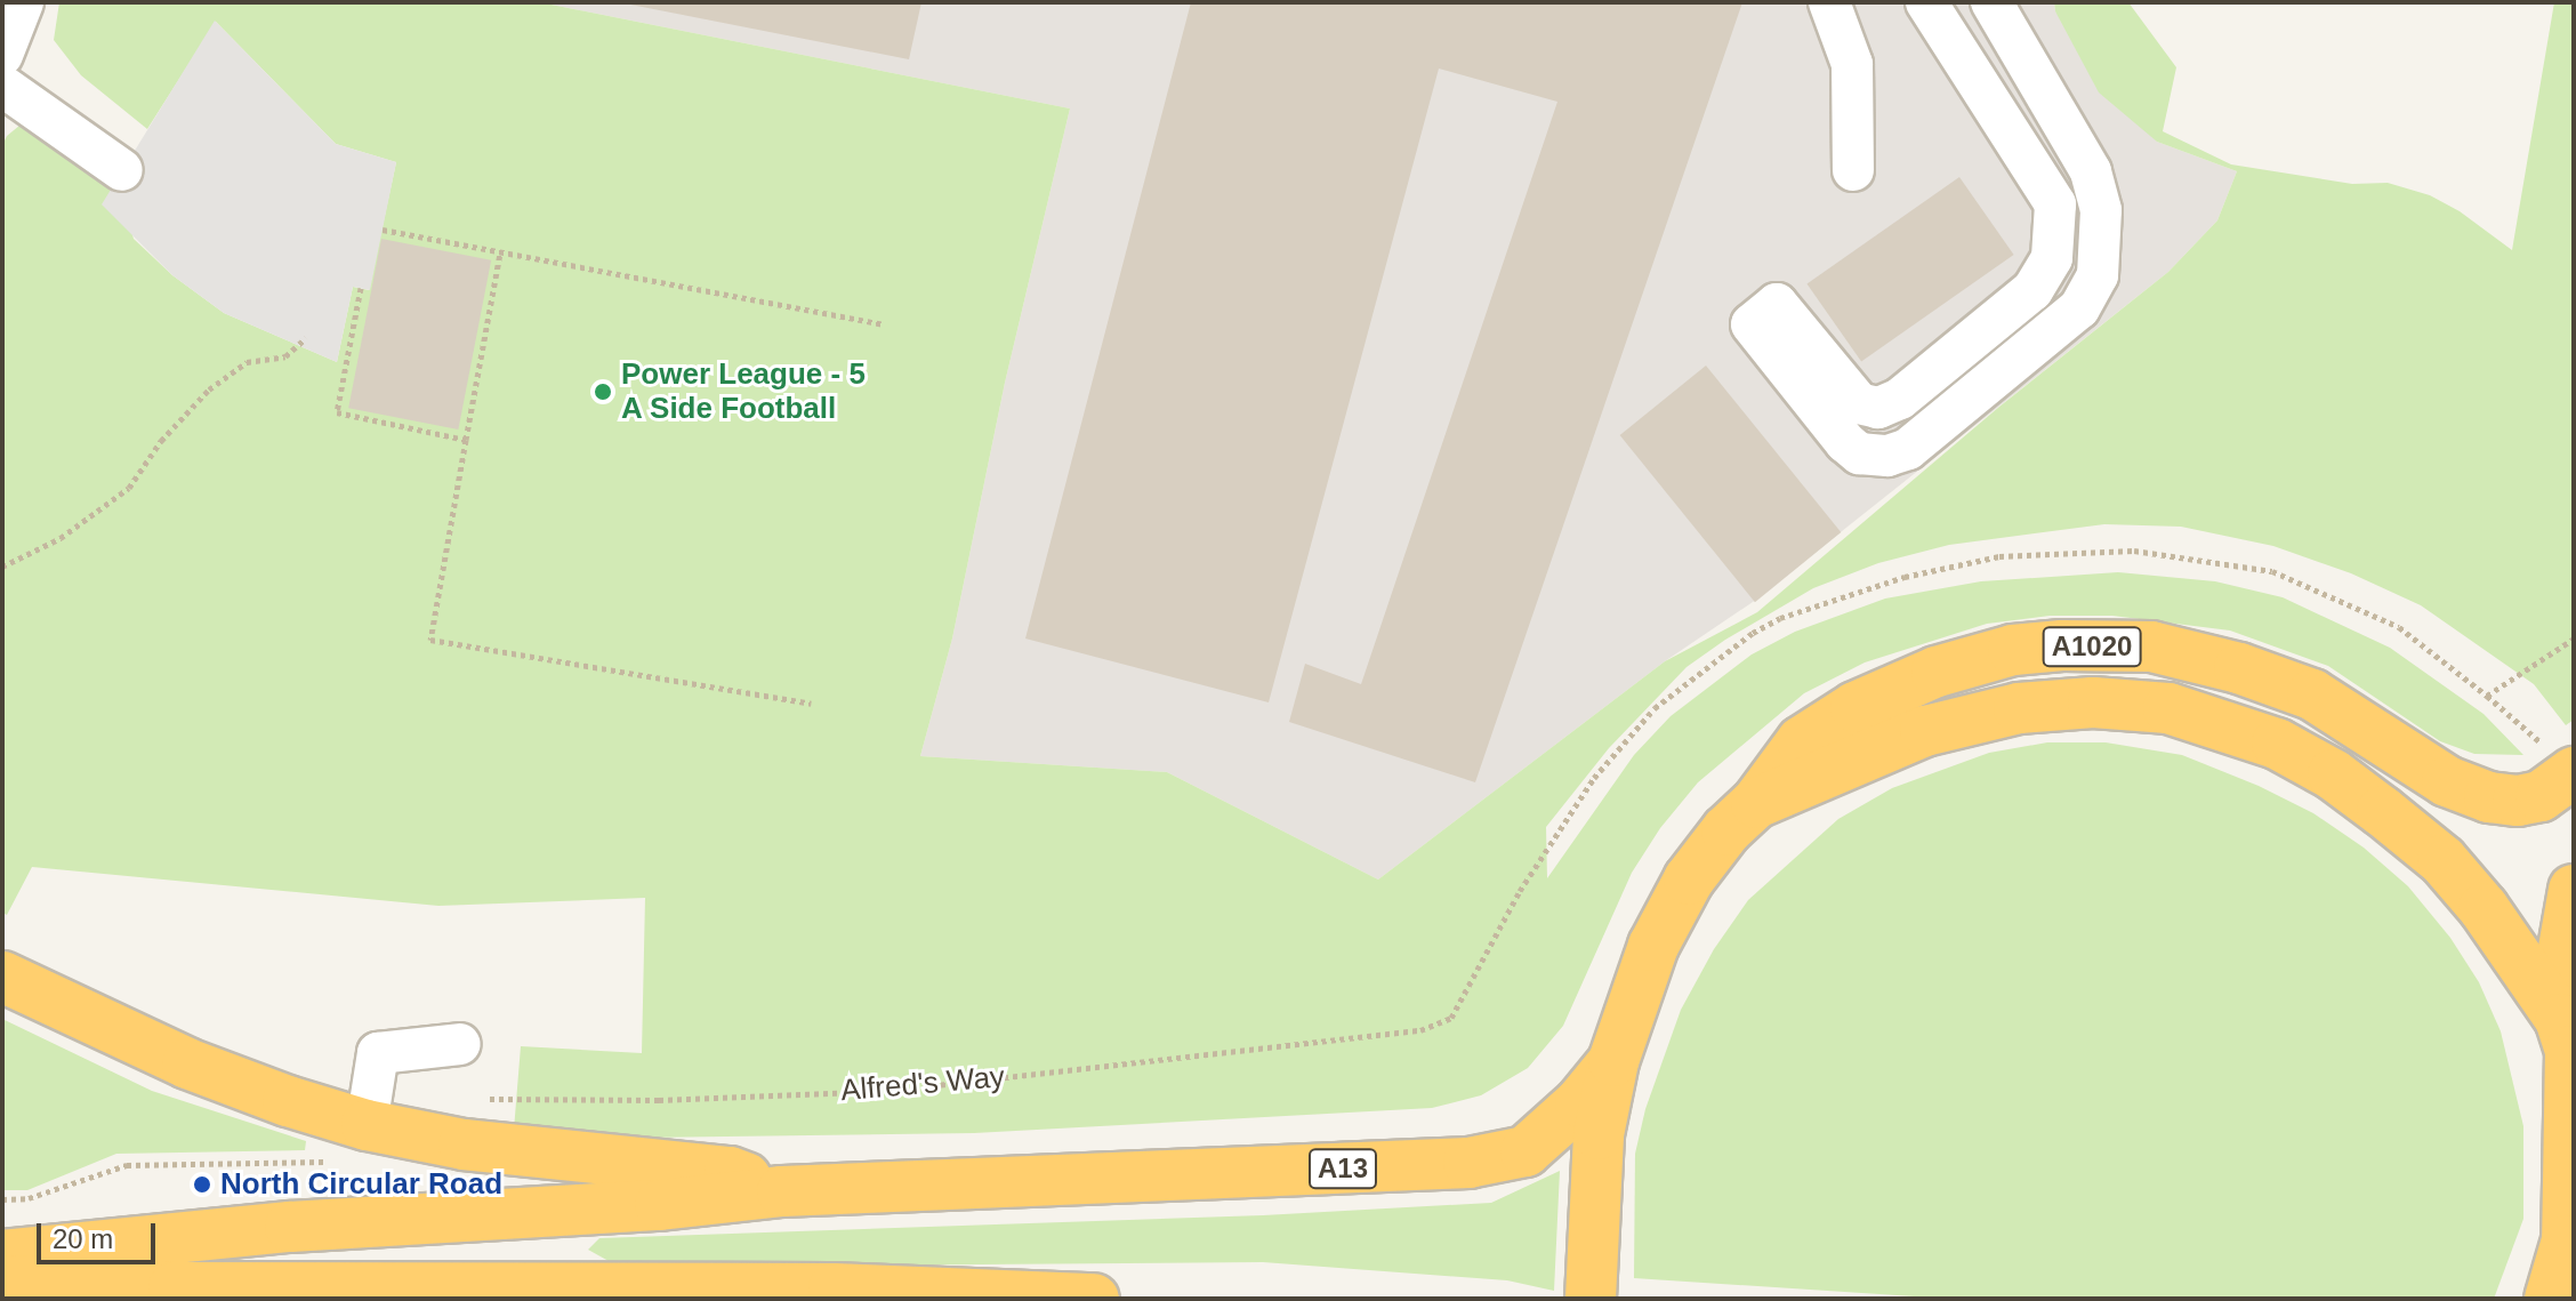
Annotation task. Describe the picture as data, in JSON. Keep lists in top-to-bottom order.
{
  "streets": {
    "highway": ["A1020", "A13"],
    "path": ["Alfred's Way"]
  },
  "places": ["Power League - 5 A Side Football", "North Circular Road"],
  "scale_bar": "20 m"
}
